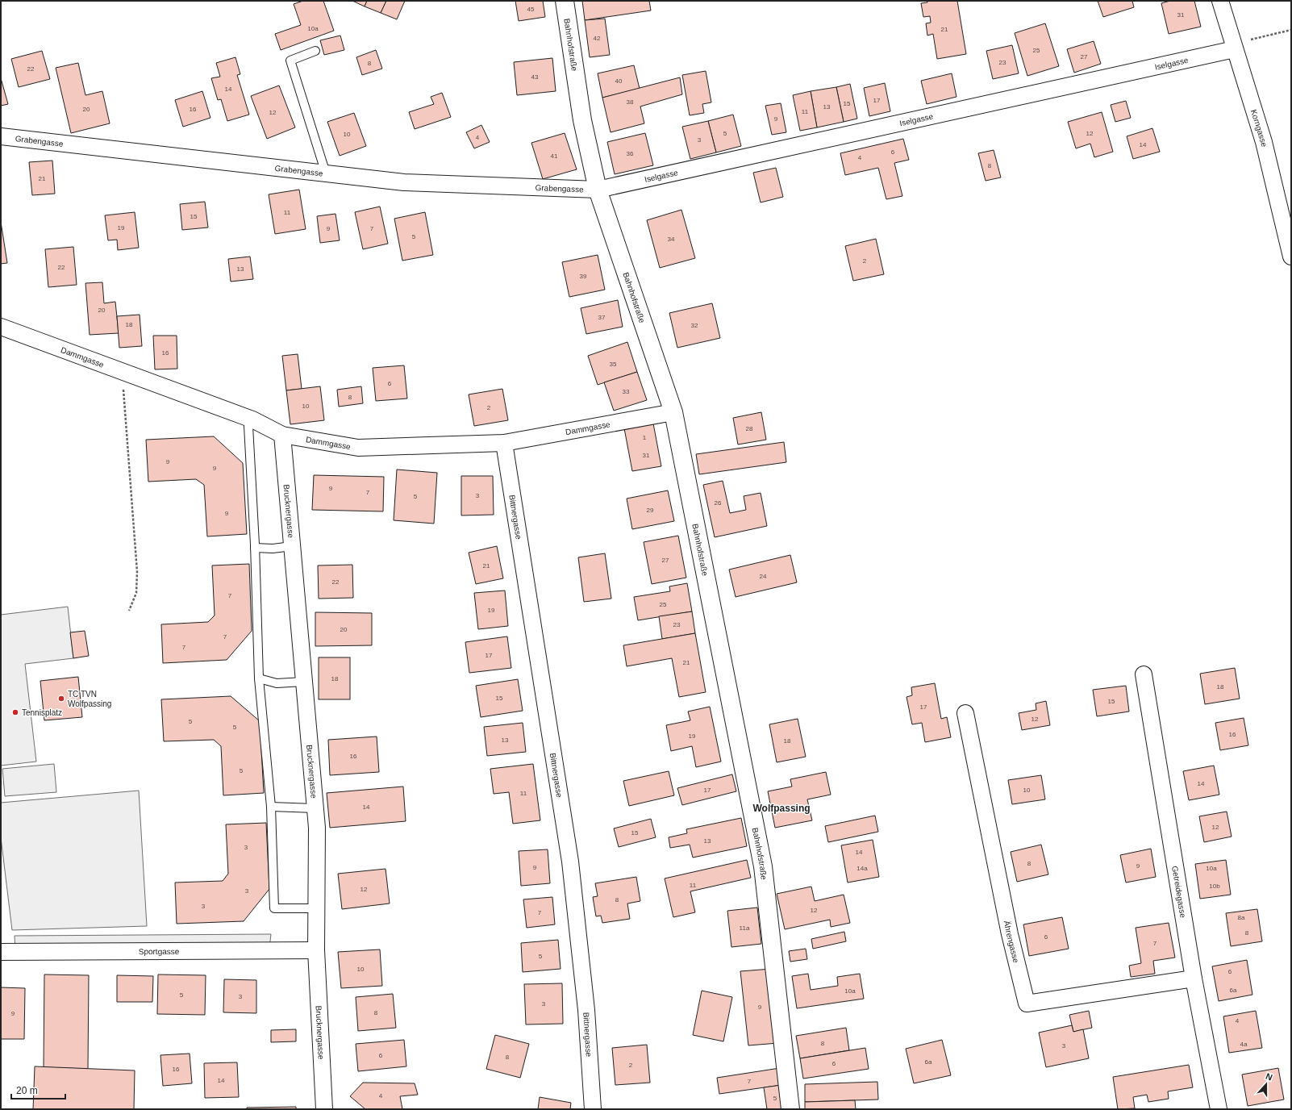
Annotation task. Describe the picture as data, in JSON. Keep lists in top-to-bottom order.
{
  "streets": {
    "street": [
      "Bahnhofstraße",
      "Iselgasse",
      "Korngasse",
      "Grabengasse",
      "Dammgasse",
      "Brucknergasse",
      "Bittnergasse",
      "Getreidegasse",
      "Ährengasse",
      "Sportgasse"
    ]
  },
  "crossings": [
    ["Bahnhofstraße", "Iselgasse"],
    ["Bahnhofstraße", "Grabengasse"],
    ["Bahnhofstraße", "Dammgasse"],
    ["Iselgasse", "Korngasse"],
    ["Iselgasse", "Grabengasse"],
    ["Dammgasse", "Brucknergasse"],
    ["Dammgasse", "Bittnergasse"],
    ["Brucknergasse", "Sportgasse"],
    ["Getreidegasse", "Ährengasse"]
  ],
  "districts": ["Wolfpassing"],
  "places": ["TC TVN Wolfpassing", "Tennisplatz"],
  "house_numbers": [
    "45",
    "31",
    "10a",
    "21",
    "42",
    "25",
    "27",
    "23",
    "8",
    "22",
    "43",
    "40",
    "14",
    "17",
    "38",
    "15",
    "13",
    "20",
    "16",
    "11",
    "12",
    "9",
    "5",
    "12",
    "10",
    "4",
    "3",
    "14",
    "6",
    "36",
    "41",
    "4",
    "8",
    "21",
    "11",
    "15",
    "19",
    "9",
    "7",
    "5",
    "34",
    "2",
    "22",
    "13",
    "39",
    "20",
    "37",
    "18",
    "32",
    "16",
    "35",
    "6",
    "33",
    "8",
    "10",
    "2",
    "28",
    "1",
    "31",
    "9",
    "9",
    "9",
    "7",
    "3",
    "5",
    "26",
    "29",
    "9",
    "27",
    "21",
    "24",
    "22",
    "7",
    "25",
    "19",
    "23",
    "20",
    "7",
    "7",
    "17",
    "21",
    "18",
    "18",
    "15",
    "15",
    "17",
    "12",
    "5",
    "5",
    "16",
    "19",
    "13",
    "18",
    "16",
    "5",
    "14",
    "17",
    "10",
    "11",
    "14",
    "12",
    "15",
    "13",
    "3",
    "14",
    "8",
    "9",
    "9",
    "14a",
    "10a",
    "11",
    "10b",
    "12",
    "3",
    "8",
    "3",
    "12",
    "7",
    "8a",
    "11a",
    "8",
    "6",
    "7",
    "5",
    "10",
    "6",
    "6a",
    "10a",
    "5",
    "3",
    "3",
    "9",
    "8",
    "9",
    "4",
    "8",
    "4a",
    "3",
    "6",
    "8",
    "6a",
    "6",
    "2",
    "16",
    "14",
    "7",
    "4",
    "5"
  ],
  "scale_bar": "20 m",
  "north": "top"
}
